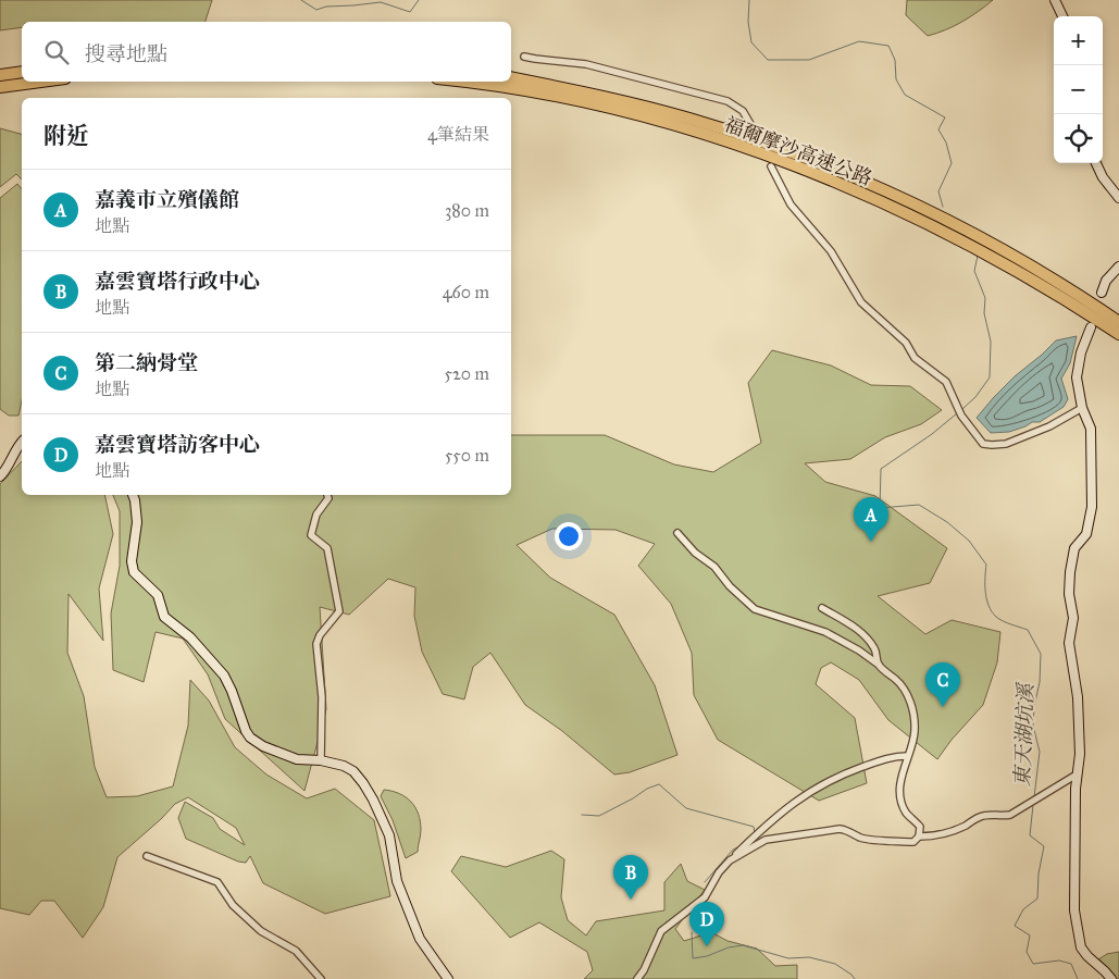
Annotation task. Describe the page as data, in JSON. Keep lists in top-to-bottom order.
{
  "streets": {
    "highway": ["福爾摩沙高速公路"]
  },
  "water": ["東天湖坑溪"],
  "page": {
    "map_buttons": ["+", "−"],
    "search": "搜尋地點",
    "heading": ["附近", "4筆結果"],
    "list": [
      {
        "mark": "A",
        "name": "嘉義市立殯儀館",
        "note": "地點",
        "value": "380 m"
      },
      {
        "mark": "B",
        "name": "嘉雲寶塔行政中心",
        "note": "地點",
        "value": "460 m"
      },
      {
        "mark": "C",
        "name": "第二納骨堂",
        "note": "地點",
        "value": "520 m"
      },
      {
        "mark": "D",
        "name": "嘉雲寶塔訪客中心",
        "note": "地點",
        "value": "550 m"
      }
    ],
    "pins": [
      "A",
      "C",
      "B",
      "D"
    ]
  }
}
